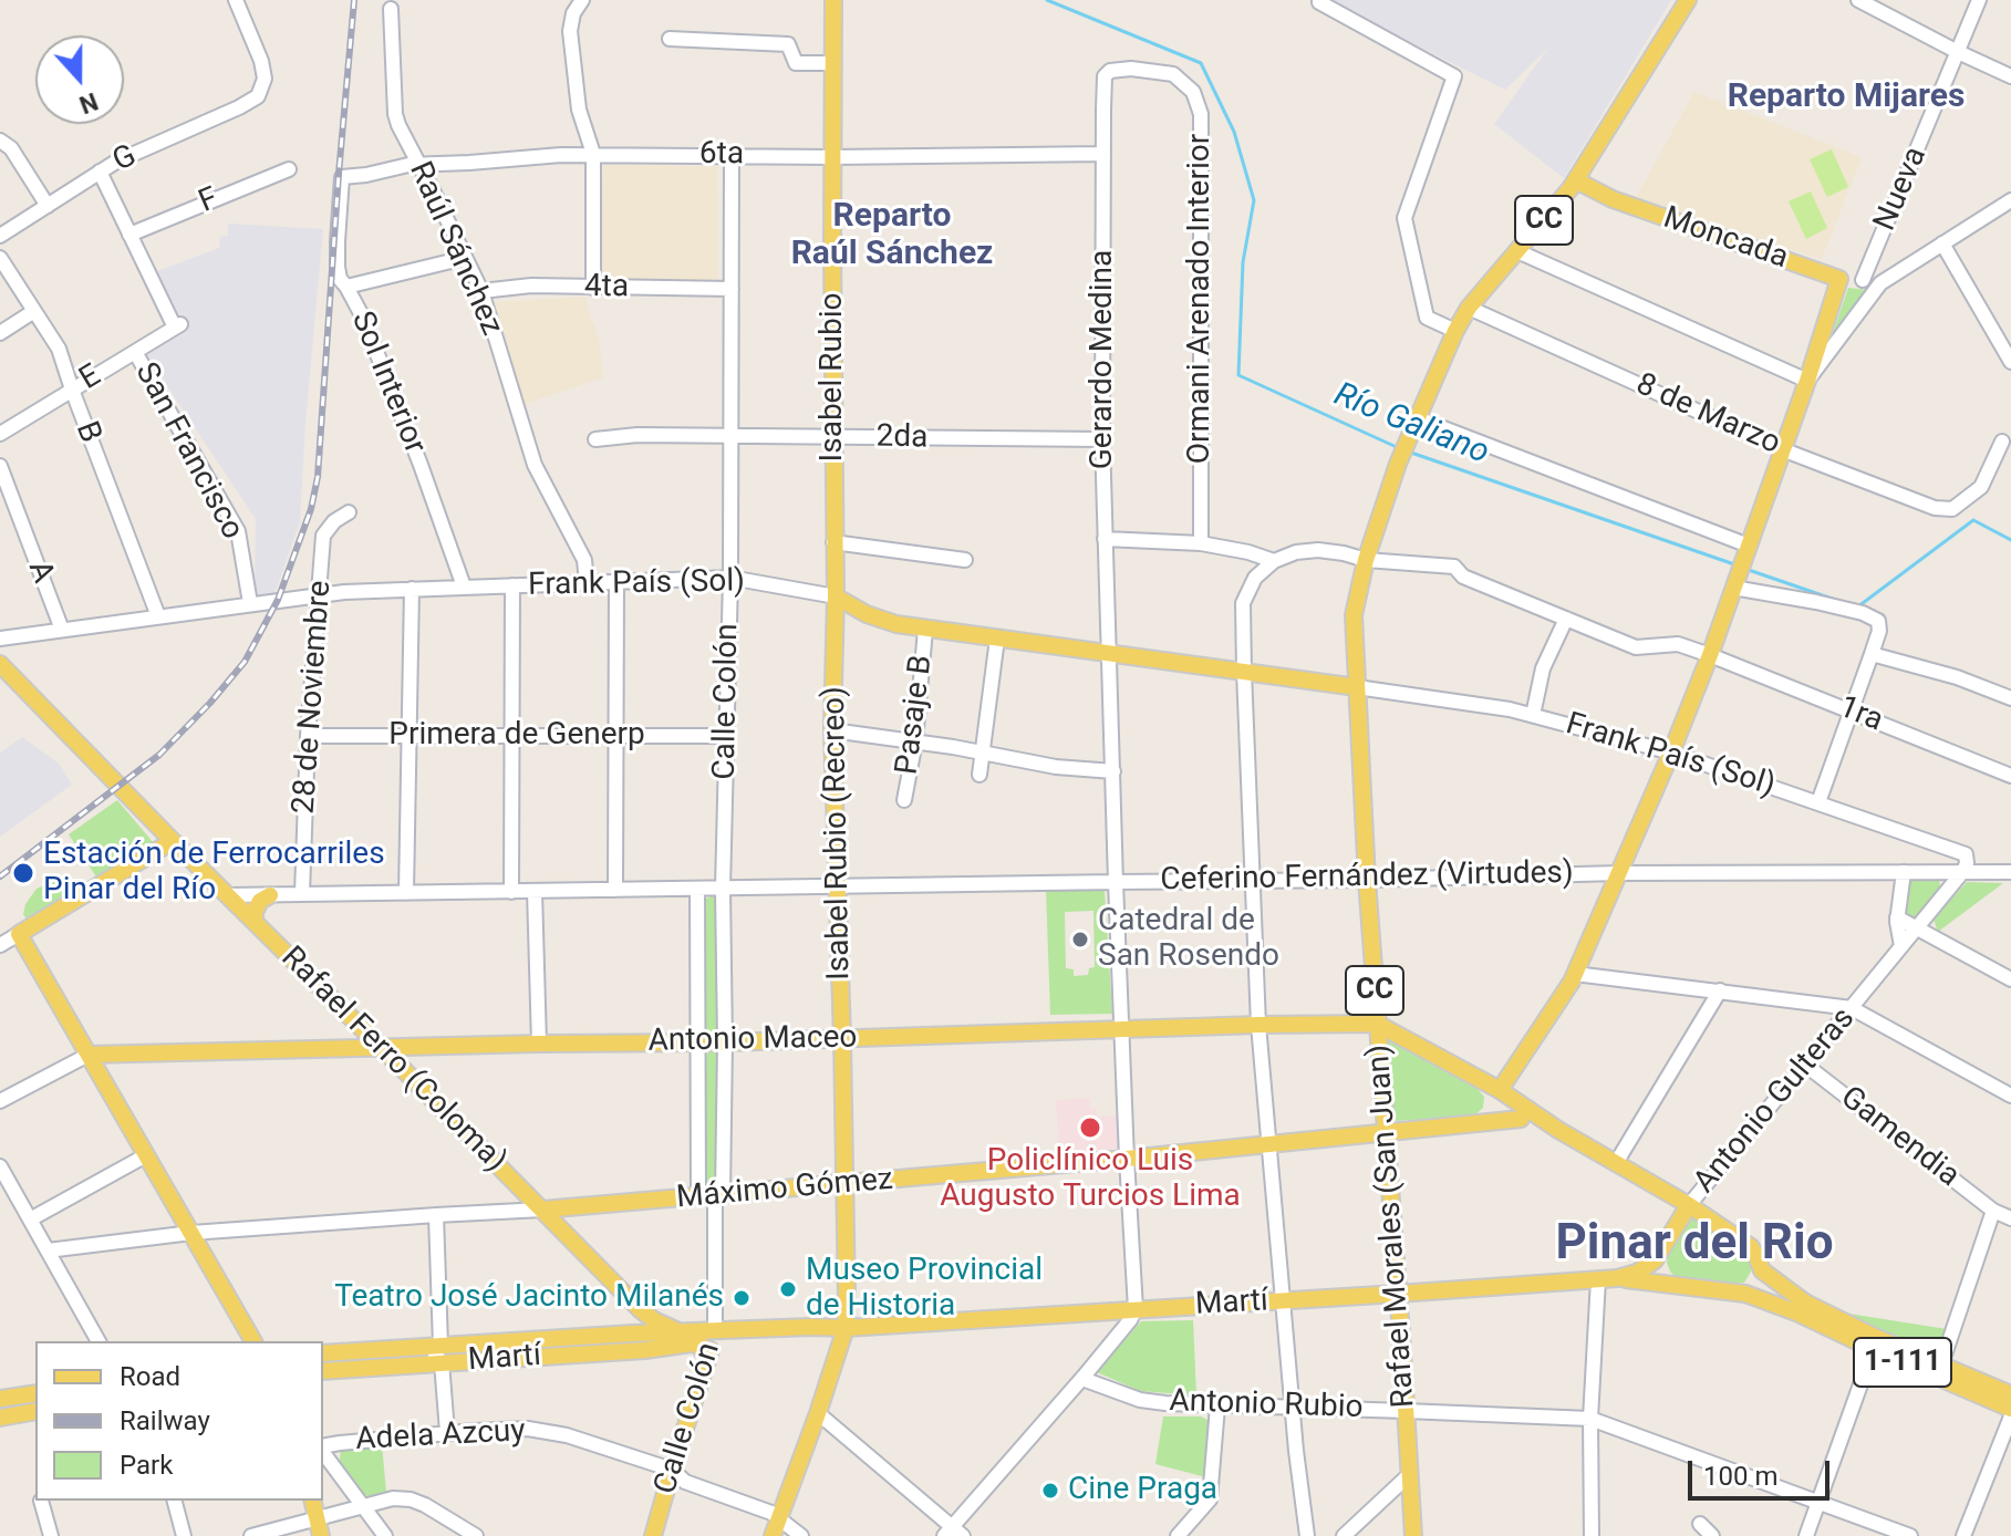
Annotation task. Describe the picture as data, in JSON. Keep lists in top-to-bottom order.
{
  "streets": {
    "main road": [
      "CC",
      "Moncada",
      "Isabel Rubio",
      "Frank País (Sol)",
      "Calle Colón",
      "Isabel Rubio (Recreo)",
      "Antonio Maceo",
      "Rafael Ferro (Coloma)",
      "Antonio Gulteras",
      "Máximo Gómez",
      "Rafael Morales (San Juan)",
      "Martí",
      "1-111"
    ],
    "street": [
      "6ta",
      "G",
      "Nueva",
      "F",
      "Raúl Sánchez",
      "4ta",
      "Ormani Arenado Interior",
      "Gerardo Medina",
      "E",
      "Sol Interior",
      "8 de Marzo",
      "B",
      "2da",
      "San Francisco",
      "A",
      "28 de Noviembre",
      "Pasaje B",
      "1ra",
      "Primera de Generp",
      "Ceferino Fernández (Virtudes)",
      "Gamendia",
      "Antonio Rubio",
      "Adela Azcuy"
    ]
  },
  "crossings": [
    ["6ta", "Raúl Sánchez"],
    ["6ta", "Gerardo Medina"],
    ["6ta", "Isabel Rubio"],
    ["6ta", "Sol Interior"],
    ["6ta", "Calle Colón"],
    ["G", "San Francisco"],
    ["Nueva", "Moncada"],
    ["F", "San Francisco"],
    ["Moncada", "Rafael Morales (San Juan)"],
    ["Raúl Sánchez", "4ta"],
    ["Raúl Sánchez", "Frank País (Sol)"],
    ["4ta", "Calle Colón"],
    ["Ormani Arenado Interior", "Gerardo Medina"],
    ["Gerardo Medina", "2da"],
    ["Gerardo Medina", "Frank País (Sol)"],
    ["Gerardo Medina", "Ceferino Fernández (Virtudes)"],
    ["Gerardo Medina", "Antonio Maceo"],
    ["Gerardo Medina", "Máximo Gómez"],
    ["Gerardo Medina", "Martí"],
    ["Isabel Rubio", "2da"],
    ["Isabel Rubio", "Frank País (Sol)"],
    ["Isabel Rubio", "Isabel Rubio (Recreo)"],
    ["E", "B"],
    ["E", "San Francisco"],
    ["Sol Interior", "Frank País (Sol)"],
    ["8 de Marzo", "Rafael Morales (San Juan)"],
    ["B", "Frank País (Sol)"],
    ["2da", "Calle Colón"],
    ["San Francisco", "Frank País (Sol)"],
    ["A", "Frank País (Sol)"],
    ["Frank País (Sol)", "28 de Noviembre"],
    ["Frank País (Sol)", "Calle Colón"],
    ["Frank País (Sol)", "Pasaje B"],
    ["Frank País (Sol)", "1ra"],
    ["Frank País (Sol)", "Isabel Rubio (Recreo)"],
    ["Frank País (Sol)", "Ceferino Fernández (Virtudes)"],
    ["Frank País (Sol)", "Antonio Gulteras"],
    ["Frank País (Sol)", "Rafael Morales (San Juan)"],
    ["28 de Noviembre", "Primera de Generp"],
    ["Calle Colón", "Primera de Generp"],
    ["Calle Colón", "Ceferino Fernández (Virtudes)"],
    ["Calle Colón", "Antonio Maceo"],
    ["Calle Colón", "Máximo Gómez"],
    ["Calle Colón", "Martí"],
    ["Calle Colón", "Adela Azcuy"],
    ["1ra", "Rafael Morales (San Juan)"],
    ["Isabel Rubio (Recreo)", "Ceferino Fernández (Virtudes)"],
    ["Isabel Rubio (Recreo)", "Antonio Maceo"],
    ["Isabel Rubio (Recreo)", "Máximo Gómez"],
    ["Isabel Rubio (Recreo)", "Martí"],
    ["Isabel Rubio (Recreo)", "Adela Azcuy"],
    ["Ceferino Fernández (Virtudes)", "Antonio Gulteras"],
    ["Ceferino Fernández (Virtudes)", "Rafael Morales (San Juan)"],
    ["Antonio Maceo", "Rafael Ferro (Coloma)"],
    ["Antonio Maceo", "Antonio Gulteras"],
    ["Antonio Maceo", "Máximo Gómez"],
    ["Antonio Maceo", "Rafael Morales (San Juan)"],
    ["Antonio Maceo", "1-111"],
    ["Rafael Ferro (Coloma)", "Máximo Gómez"],
    ["Rafael Ferro (Coloma)", "Martí"],
    ["Antonio Gulteras", "Gamendia"],
    ["Antonio Gulteras", "1-111"],
    ["Máximo Gómez", "Rafael Morales (San Juan)"],
    ["Rafael Morales (San Juan)", "Martí"],
    ["Rafael Morales (San Juan)", "Antonio Rubio"],
    ["Martí", "1-111"]
  ],
  "districts": ["Reparto Mijares", "Reparto Raúl Sánchez", "Pinar del Rio"],
  "water": ["Río Galiano"],
  "places": [
    "Estación de Ferrocarriles Pinar del Río",
    "Catedral de San Rosendo",
    "Policlínico Luis Augusto Turcios Lima",
    "Museo Provincial de Historia",
    "Teatro José Jacinto Milanés",
    "Cine Praga"
  ],
  "legend": ["Road", "Railway", "Park"],
  "scale_bar": "100 m",
  "north": "bottom"
}
